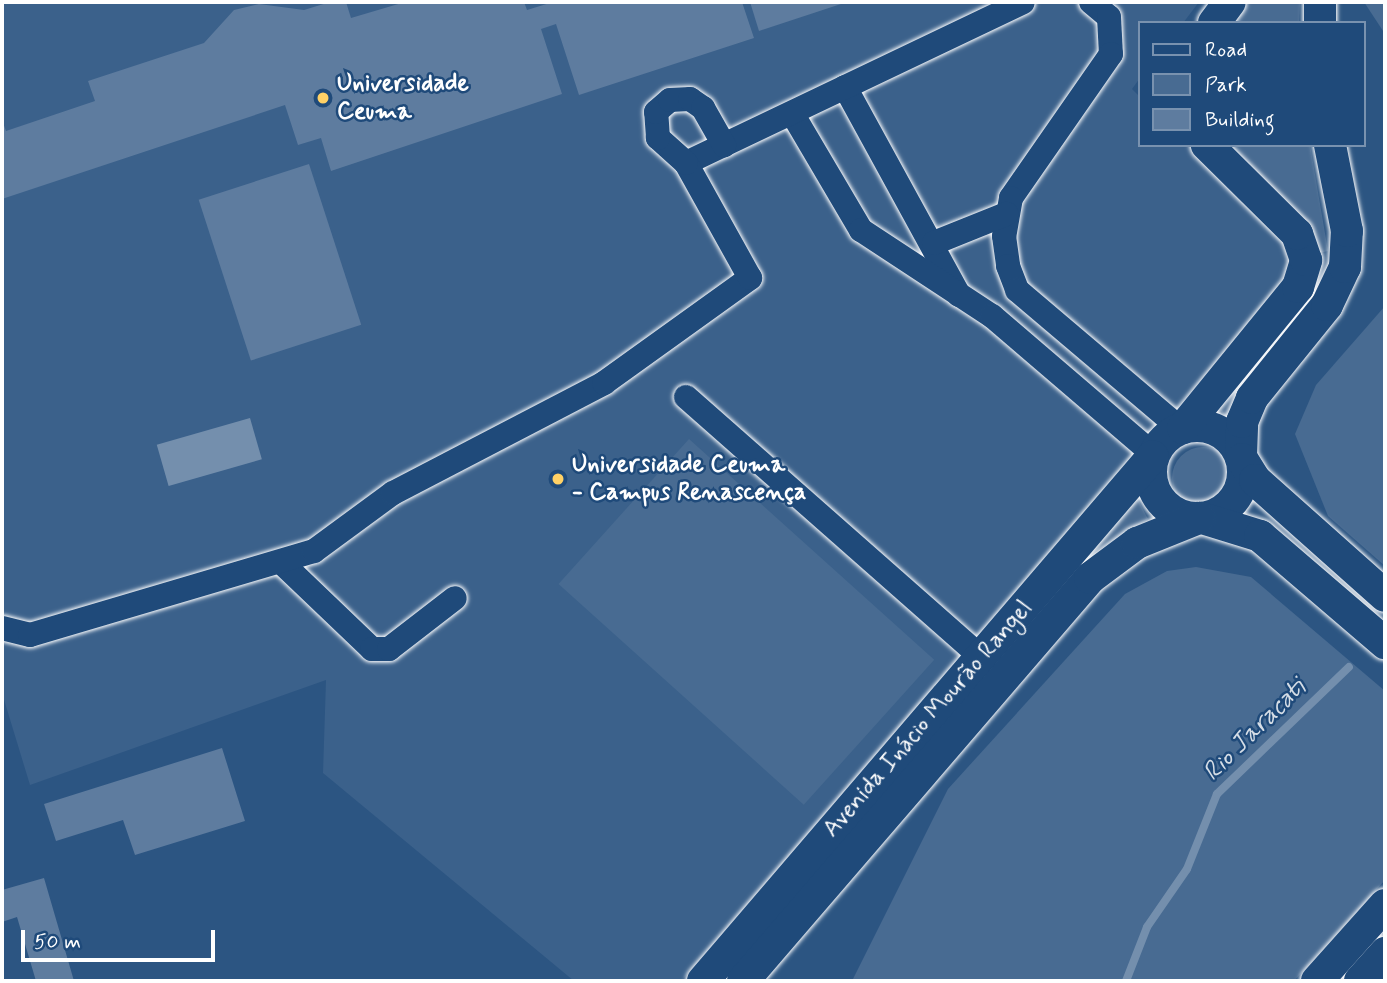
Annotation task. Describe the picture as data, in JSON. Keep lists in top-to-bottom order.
{
  "streets": {
    "main road": ["Avenida Inácio Mourão Rangel"]
  },
  "water": ["Rio Jaracati"],
  "places": ["Universidade Ceuma", "Universidade Ceuma - Campus Renascença"],
  "legend": ["Road", "Park", "Building"],
  "scale_bar": "50 m"
}
